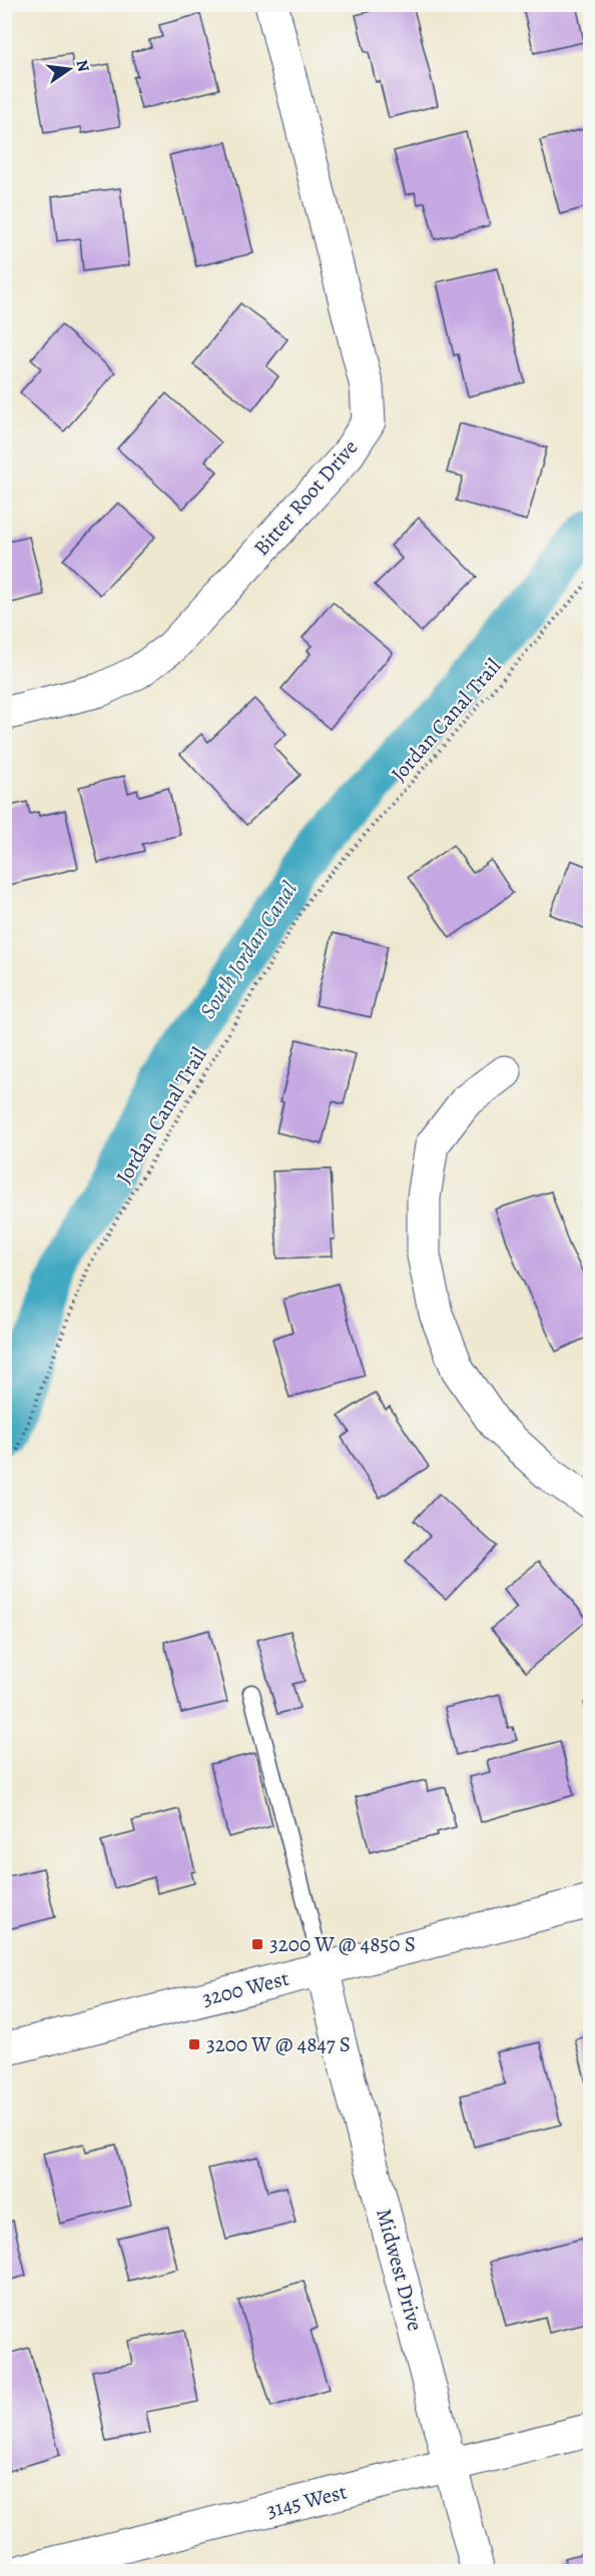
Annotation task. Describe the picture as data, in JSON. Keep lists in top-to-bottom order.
{
  "streets": {
    "street": [
      "Bitter Root Drive",
      "3200 West",
      "Midwest Drive",
      "3145 West"
    ],
    "path": ["Jordan Canal Trail"]
  },
  "crossings": [
    ["3200 West", "Midwest Drive"],
    ["Midwest Drive", "3145 West"]
  ],
  "water": ["South Jordan Canal"],
  "places": {
    "transit": ["3200 W @ 4850 S", "3200 W @ 4847 S"]
  },
  "north": "right"
}
